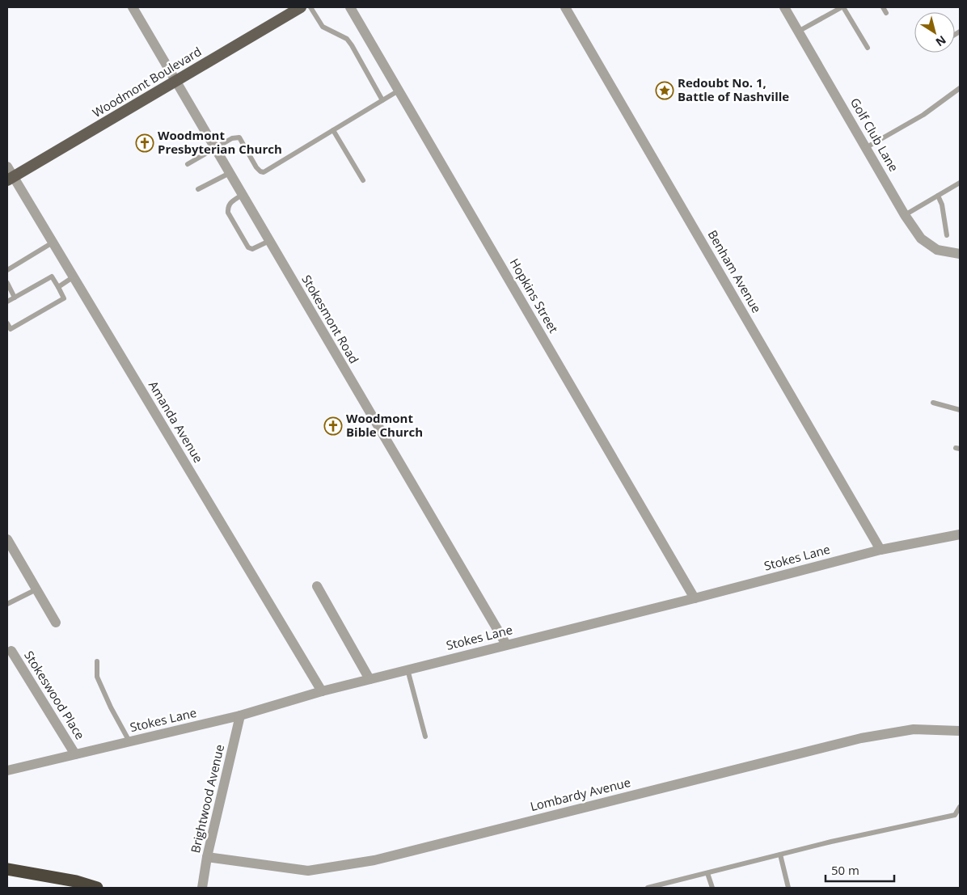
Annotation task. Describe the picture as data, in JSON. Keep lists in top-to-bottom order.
{
  "streets": {
    "main road": ["Woodmont Boulevard"],
    "street": [
      "Golf Club Lane",
      "Benham Avenue",
      "Hopkins Street",
      "Stokesmont Road",
      "Amanda Avenue",
      "Stokes Lane",
      "Stokeswood Place",
      "Lombardy Avenue",
      "Brightwood Avenue"
    ]
  },
  "crossings": [
    ["Woodmont Boulevard", "Stokesmont Road"],
    ["Woodmont Boulevard", "Amanda Avenue"],
    ["Benham Avenue", "Stokes Lane"],
    ["Hopkins Street", "Stokes Lane"],
    ["Stokesmont Road", "Stokes Lane"],
    ["Amanda Avenue", "Stokes Lane"],
    ["Stokes Lane", "Stokeswood Place"],
    ["Stokes Lane", "Brightwood Avenue"],
    ["Lombardy Avenue", "Brightwood Avenue"]
  ],
  "places": {
    "place": ["Redoubt No. 1, Battle of Nashville"],
    "church": ["Woodmont Presbyterian Church", "Woodmont Bible Church"]
  },
  "scale_bar": "50 m",
  "north": "bottom right"
}
